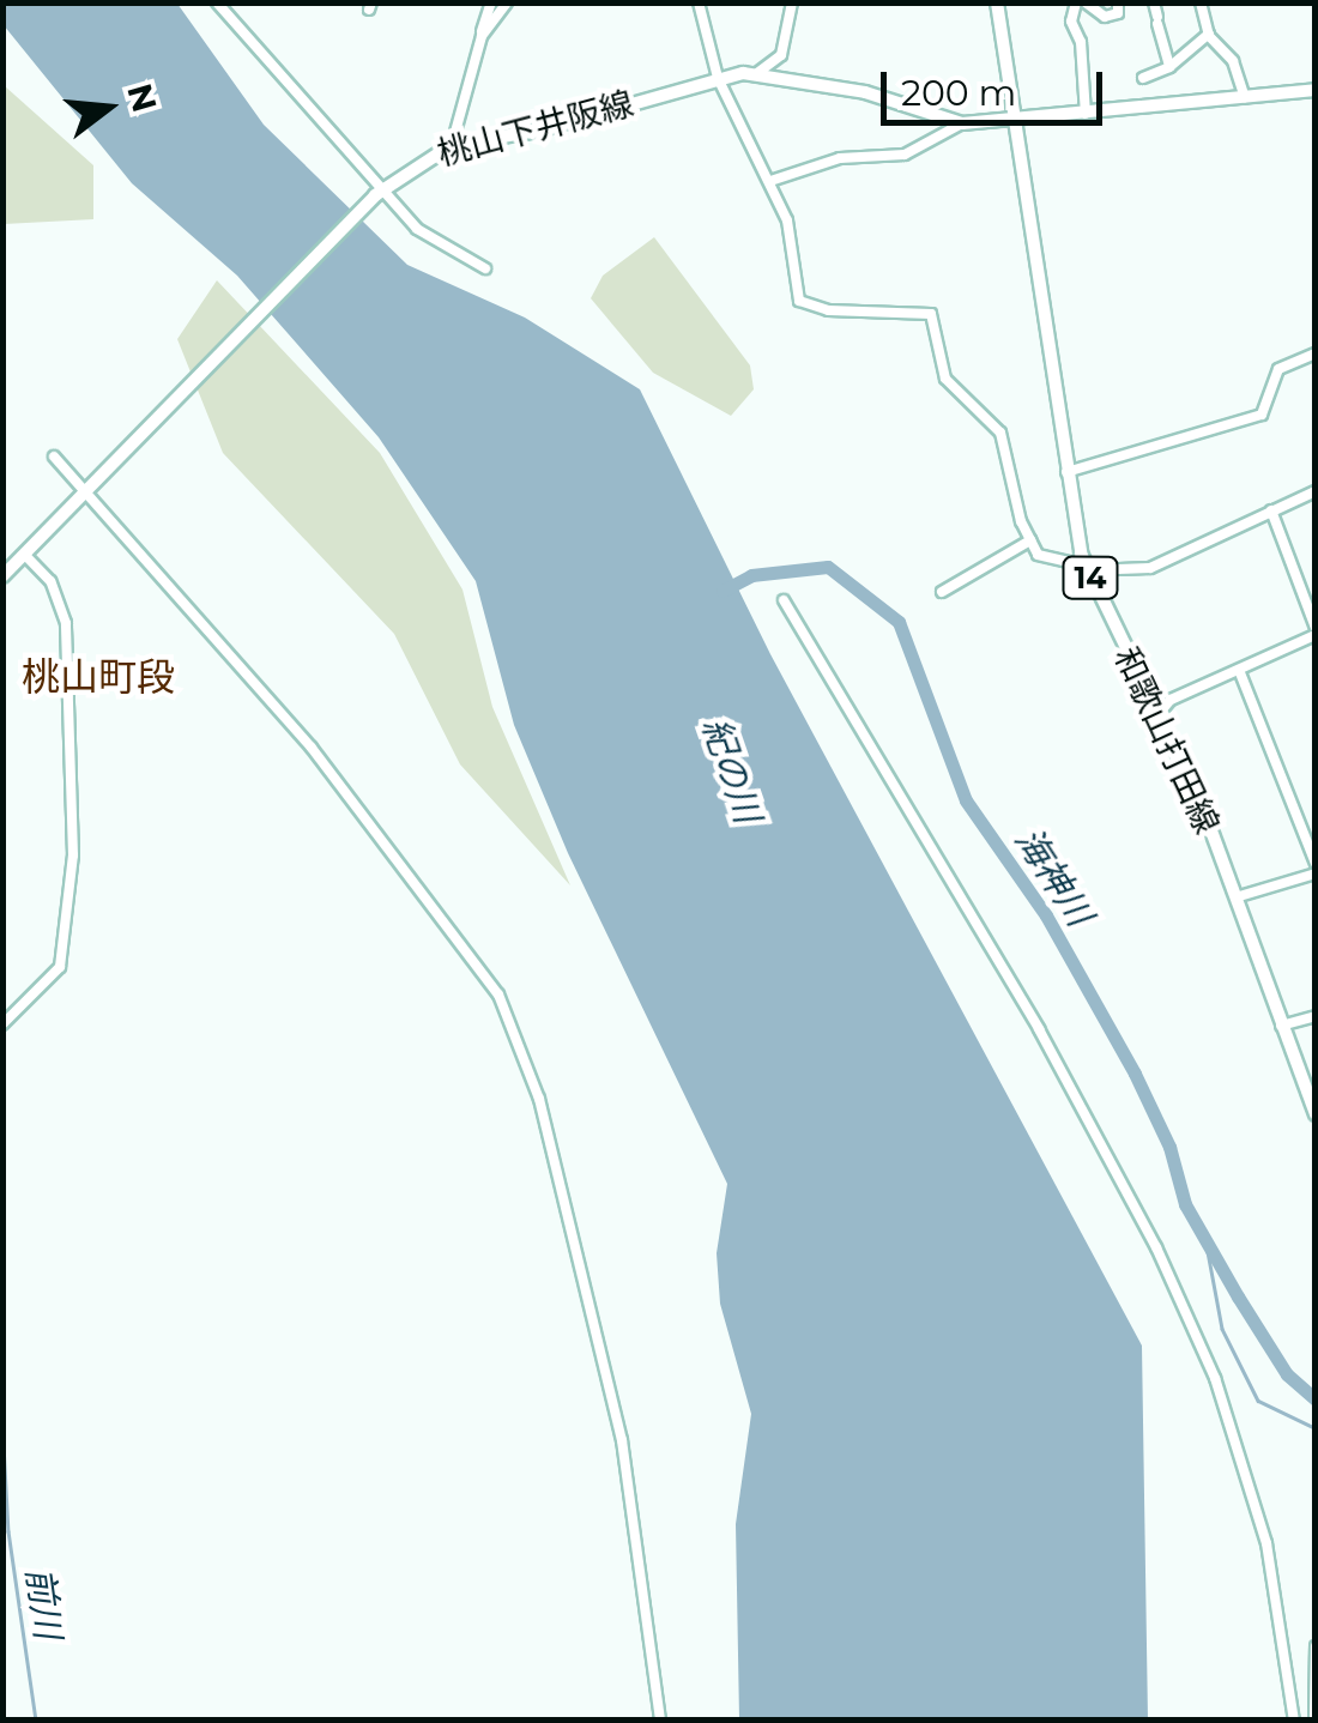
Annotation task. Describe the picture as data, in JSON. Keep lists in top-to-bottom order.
{
  "streets": {
    "main road": ["桃山下井阪線", "14", "和歌山打田線"]
  },
  "crossings": [
    ["桃山下井阪線", "和歌山打田線"]
  ],
  "districts": ["桃山町段"],
  "water": ["紀の川", "海神川", "前川"],
  "scale_bar": "200 m",
  "north": "right"
}
